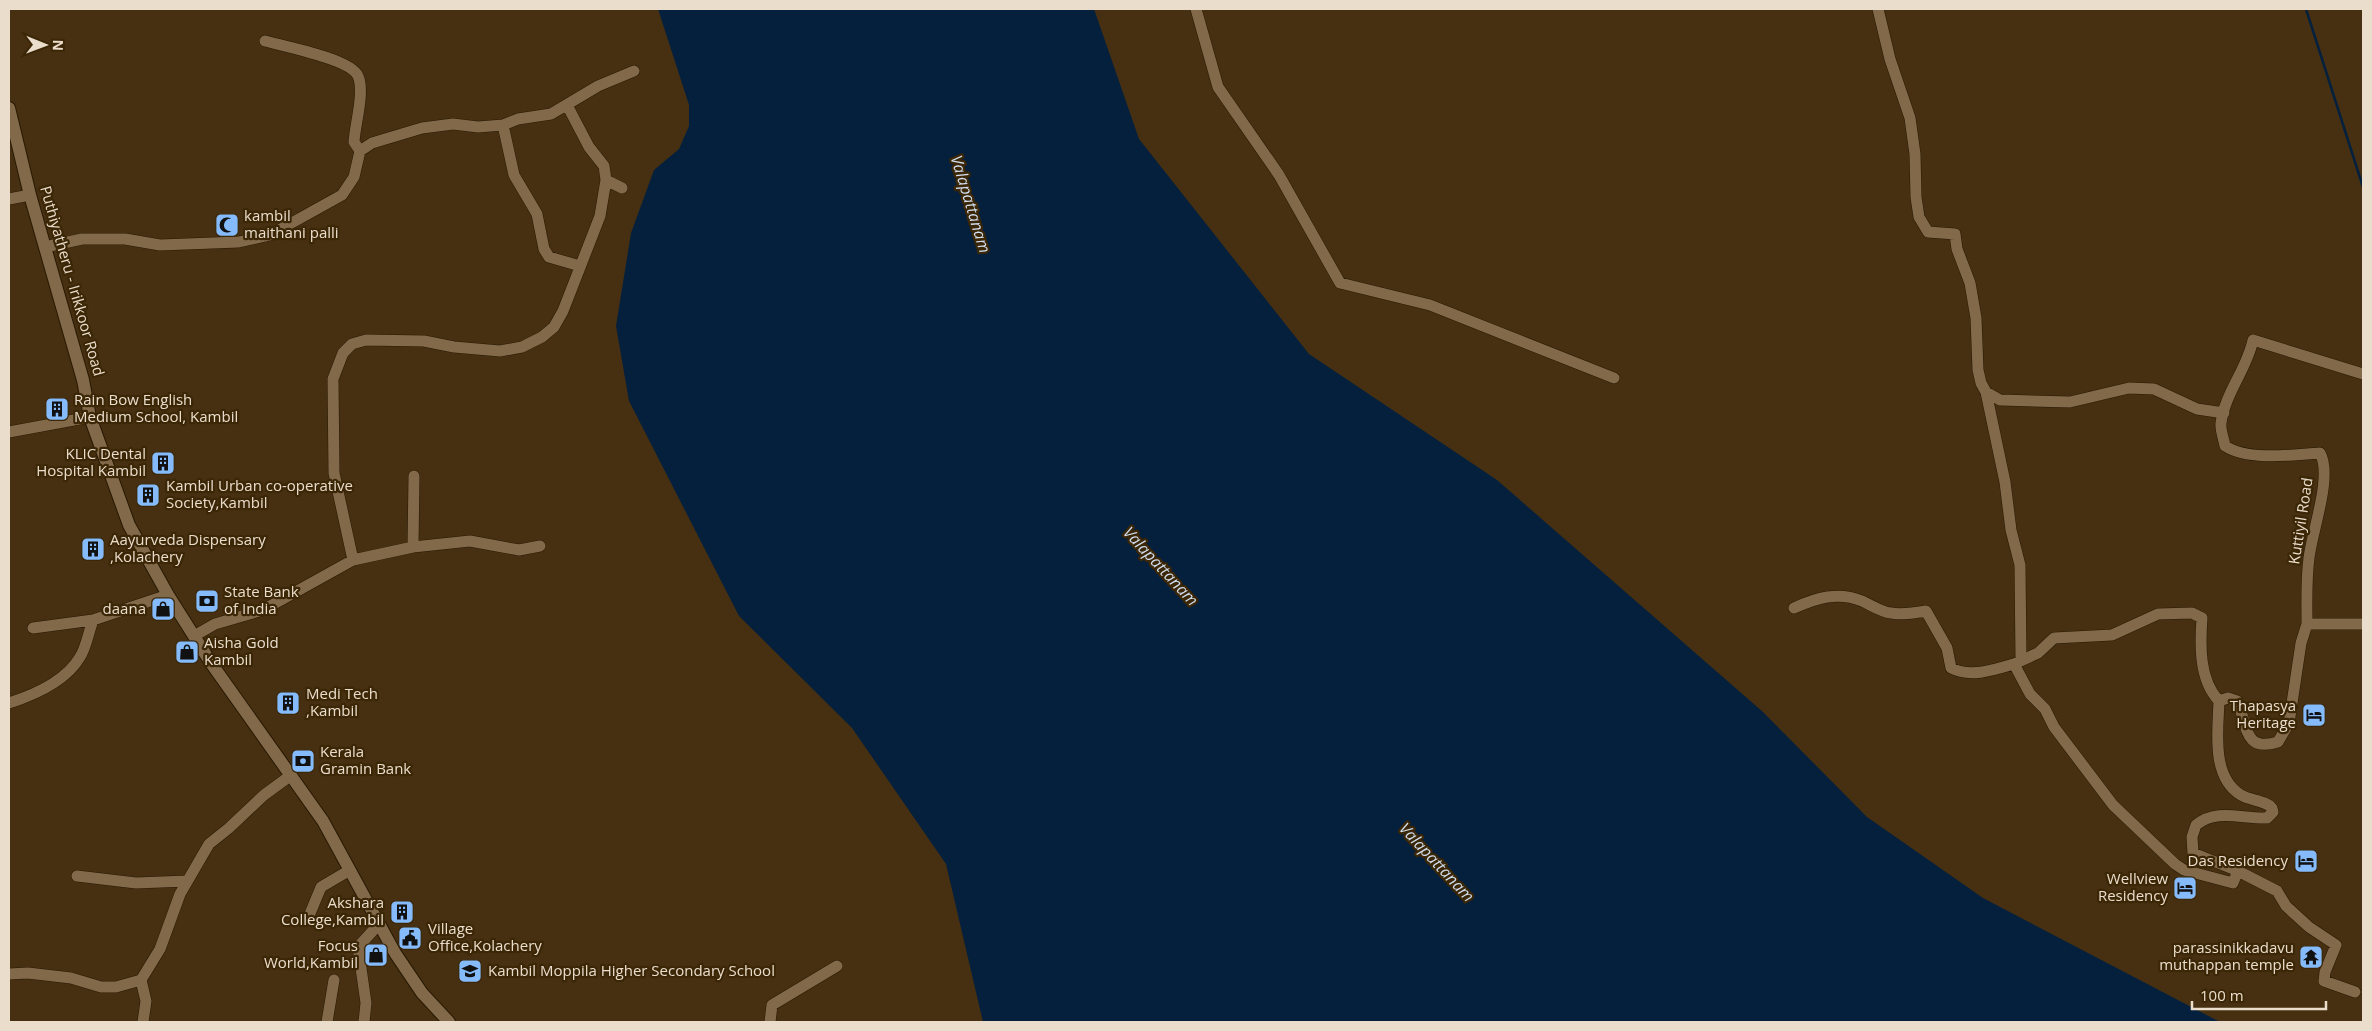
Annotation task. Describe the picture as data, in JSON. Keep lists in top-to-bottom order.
{
  "streets": {
    "main road": ["Puthiyatheru - Irikkoor Road"],
    "street": ["Kuttiyil Road"]
  },
  "water": ["Valapattanam"],
  "places": {
    "mosque": ["kambil maithani palli"],
    "building": [
      "Rain Bow English Medium School, Kambil",
      "KLIC Dental Hospital Kambil",
      "Kambil Urban co-operative Society,Kambil",
      "Aayurveda Dispensary ,Kolachery",
      "Medi Tech ,Kambil",
      "Akshara College,Kambil"
    ],
    "bank": ["State Bank of India", "Kerala Gramin Bank"],
    "shop": ["daana", "Aisha Gold Kambil", "Focus World,Kambil"],
    "hotel": ["Thapasya Heritage", "Das Residency", "Wellview Residency"],
    "public building": ["Village Office,Kolachery"],
    "temple": ["parassinikkadavu muthappan temple"],
    "school or university": ["Kambil Moppila Higher Secondary School"]
  },
  "scale_bar": "100 m",
  "north": "right"
}
